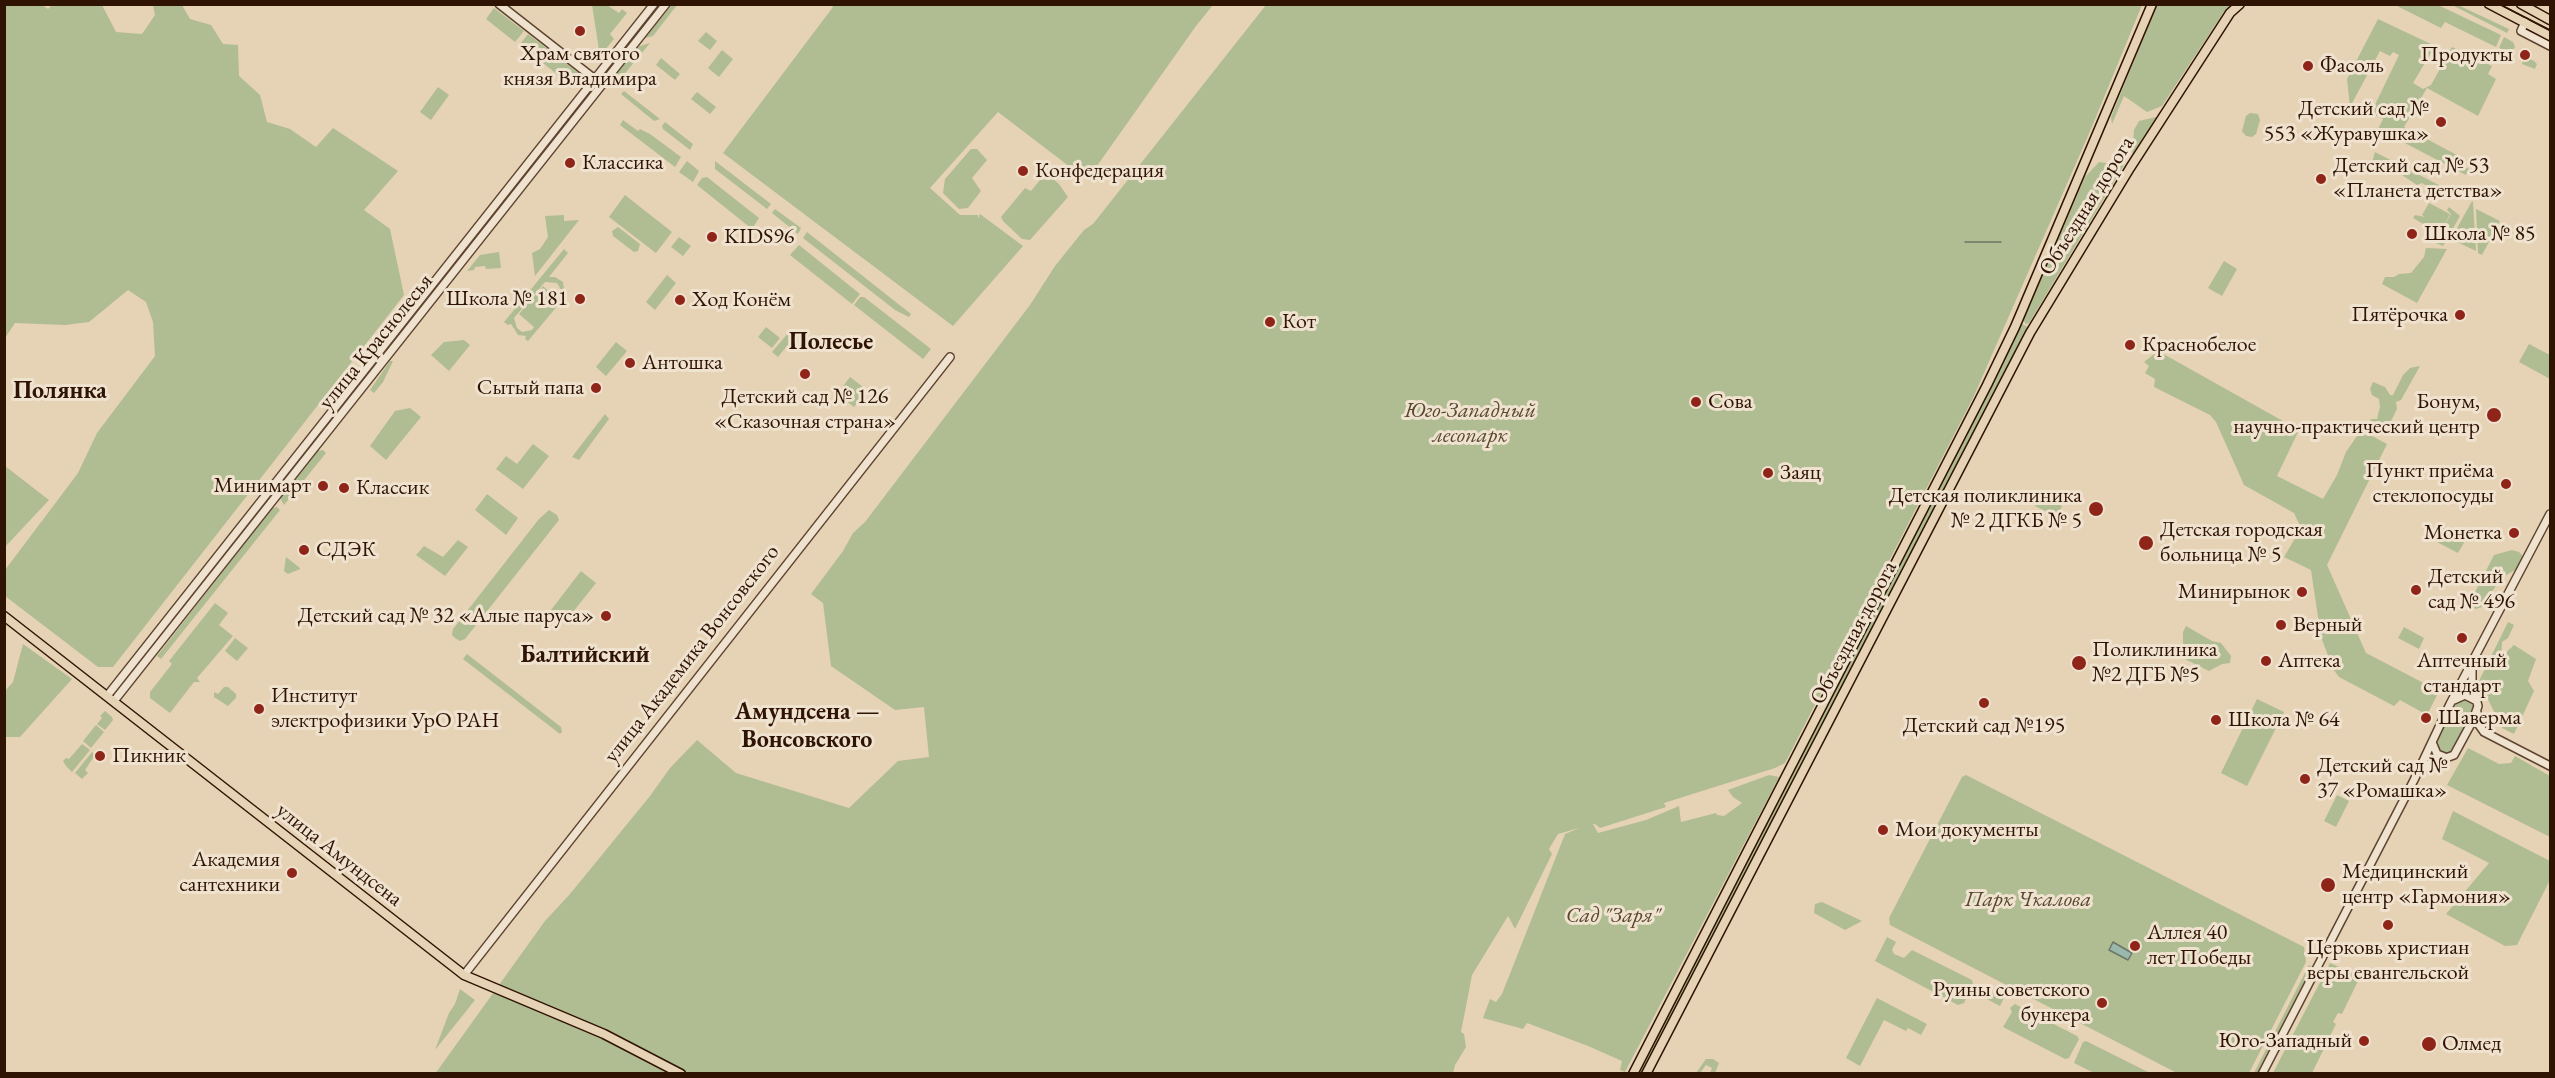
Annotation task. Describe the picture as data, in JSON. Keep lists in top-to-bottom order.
{
  "streets": {
    "main road": ["Объездная дорога", "улица Амундсена"],
    "street": ["улица Краснолесья", "улица Академика Вонсовского"]
  },
  "crossings": [
    ["улица Краснолесья", "улица Амундсена"],
    ["улица Академика Вонсовского", "улица Амундсена"]
  ],
  "districts": [
    "Полесье",
    "Полянка",
    "Балтийский",
    "Амундсена — Вонсовского"
  ],
  "parks": ["Юго-Западный лесопарк", "Парк Чкалова", "Сад \"Заря\""],
  "places": [
    "Храм святого князя Владимира",
    "Продукты",
    "Фасоль",
    "Детский сад № 553 «Журавушка»",
    "Классика",
    "Конфедерация",
    "Детский сад № 53 «Планета детства»",
    "Школа № 85",
    "KIDS96",
    "Школа № 181",
    "Ход Конём",
    "Пятёрочка",
    "Кот",
    "Краснобелое",
    "Антошка",
    "Детский сад № 126 «Сказочная страна»",
    "Сытый папа",
    "Сова",
    "Бонум, научно-практический центр",
    "Заяц",
    "Пункт приёма стеклопосуды",
    "Минимарт",
    "Классик",
    "Детская поликлиника № 2 ДГКБ № 5",
    "Монетка",
    "Детская городская больница № 5",
    "СДЭК",
    "Детский сад № 496",
    "Минирынок",
    "Детский сад № 32 «Алые паруса»",
    "Верный",
    "Аптечный стандарт",
    "Аптека",
    "Поликлиника №2 ДГБ №5",
    "Детский сад №195",
    "Институт электрофизики УрО РАН",
    "Шаверма",
    "Школа № 64",
    "Пикник",
    "Детский сад № 37 «Ромашка»",
    "Мои документы",
    "Академия сантехники",
    "Медицинский центр «Гармония»",
    "Церковь христиан веры евангельской",
    "Аллея 40 лет Победы",
    "Руины советского бункера",
    "Юго-Западный",
    "Олмед"
  ]
}
